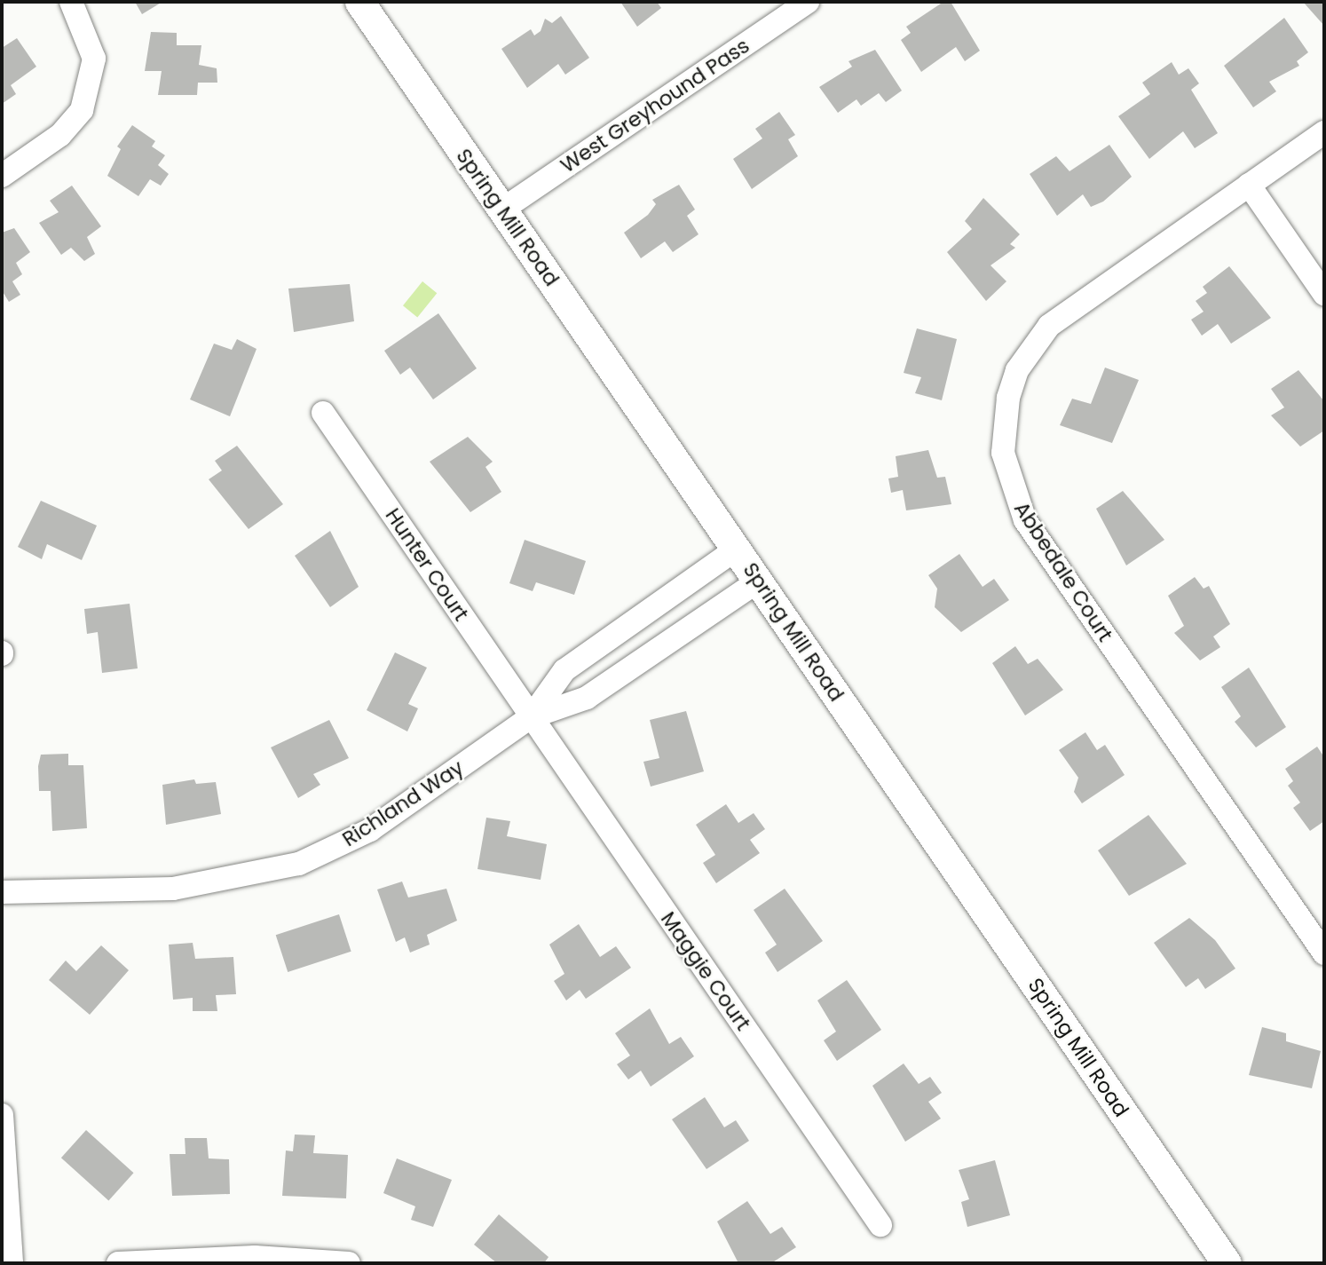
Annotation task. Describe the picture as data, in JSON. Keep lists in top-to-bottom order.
{
  "streets": {
    "street": [
      "West Greyhound Pass",
      "Spring Mill Road",
      "Hunter Court",
      "Abbedale Court",
      "Richland Way",
      "Maggie Court"
    ]
  },
  "crossings": [
    ["West Greyhound Pass", "Spring Mill Road"],
    ["Spring Mill Road", "Richland Way"],
    ["Hunter Court", "Richland Way"],
    ["Hunter Court", "Maggie Court"],
    ["Richland Way", "Maggie Court"]
  ]
}
